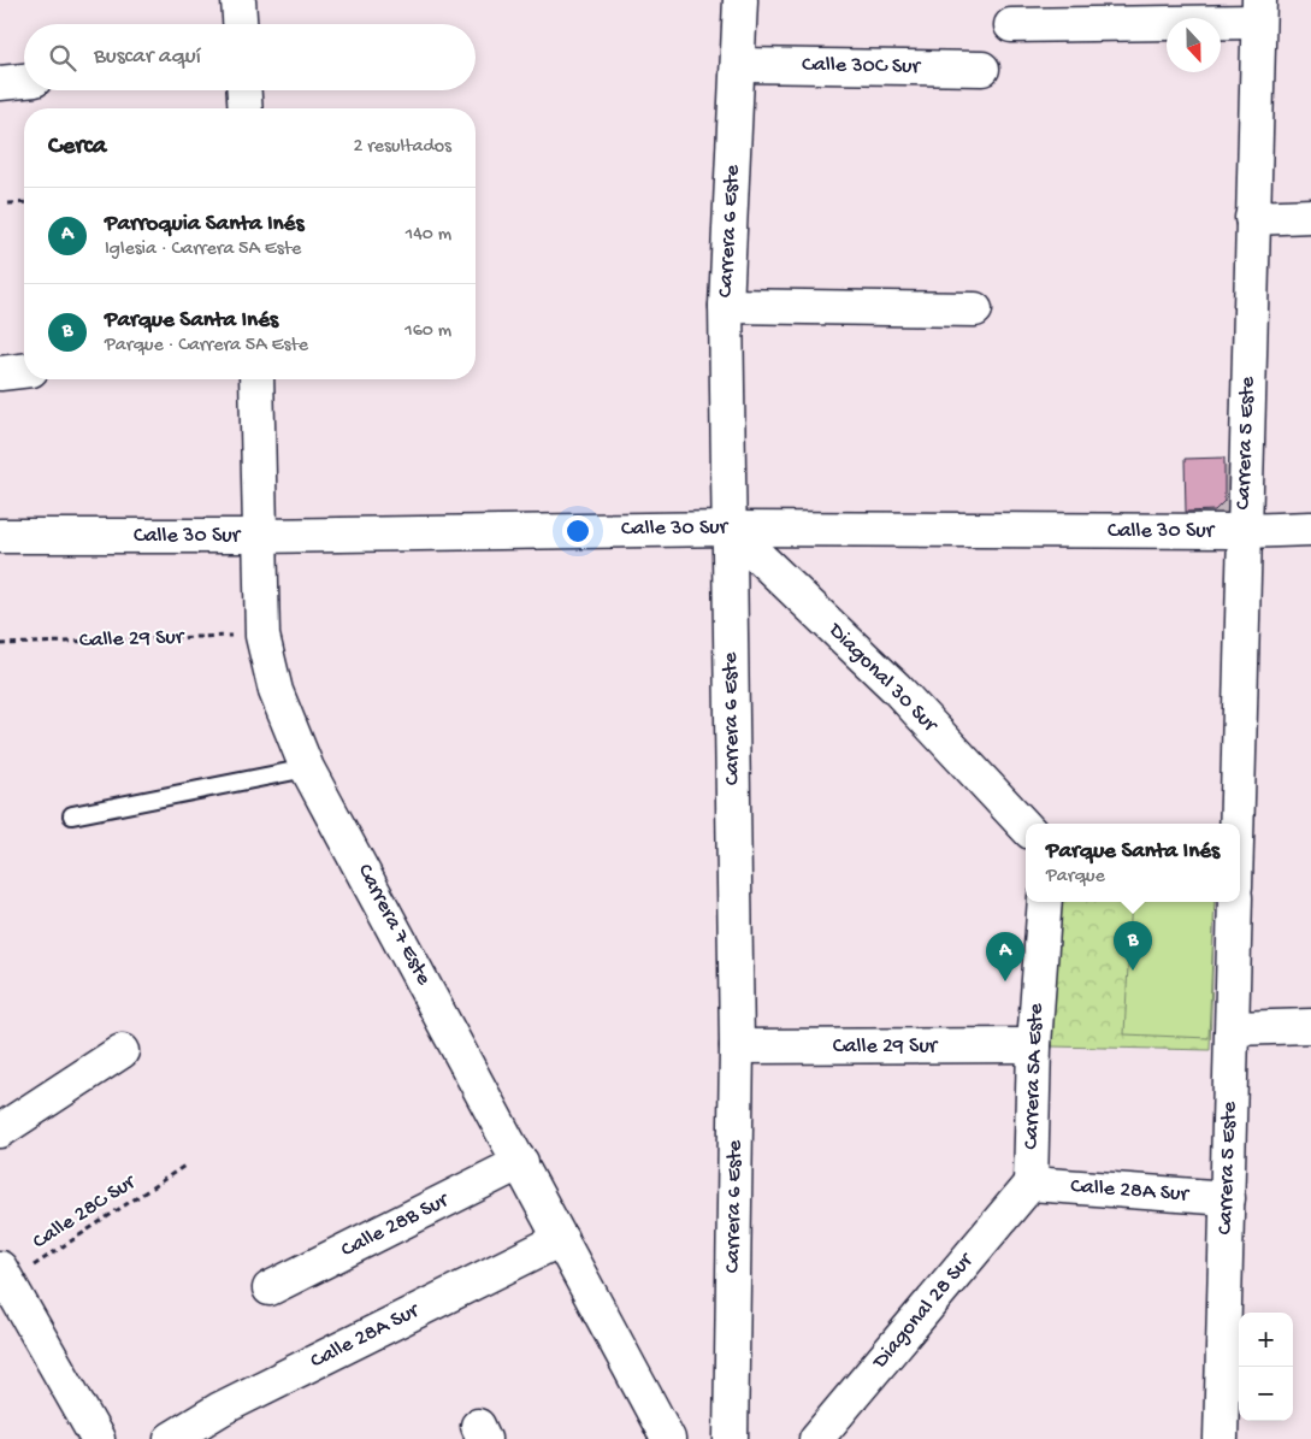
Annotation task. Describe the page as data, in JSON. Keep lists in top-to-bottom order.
{
  "streets": {
    "street": [
      "Calle 30C Sur",
      "Carrera 6 Este",
      "Carrera 5 Este",
      "Calle 30 Sur",
      "Calle 29 Sur",
      "Diagonal 30 Sur",
      "Carrera 7 Este",
      "Carrera 5A Este",
      "Calle 28A Sur",
      "Calle 28B Sur",
      "Diagonal 28 Sur"
    ],
    "path": ["Calle 28C Sur"]
  },
  "crossings": [
    ["Calle 30C Sur", "Carrera 6 Este"],
    ["Carrera 6 Este", "Calle 30 Sur"],
    ["Carrera 6 Este", "Calle 29 Sur"],
    ["Carrera 6 Este", "Diagonal 30 Sur"],
    ["Carrera 5 Este", "Calle 30 Sur"],
    ["Carrera 5 Este", "Calle 28A Sur"],
    ["Calle 30 Sur", "Diagonal 30 Sur"],
    ["Calle 30 Sur", "Carrera 7 Este"],
    ["Calle 29 Sur", "Carrera 7 Este"],
    ["Calle 29 Sur", "Carrera 5A Este"],
    ["Carrera 7 Este", "Calle 28A Sur"],
    ["Carrera 7 Este", "Calle 28B Sur"],
    ["Carrera 5A Este", "Calle 28A Sur"],
    ["Carrera 5A Este", "Diagonal 28 Sur"],
    ["Calle 28A Sur", "Diagonal 28 Sur"]
  ],
  "north": "bottom",
  "page": {
    "search": "Buscar aquí",
    "heading": ["Cerca", "2 resultados"],
    "list": [
      {
        "mark": "A",
        "name": "Parroquia Santa Inés",
        "note": "Iglesia · Carrera 5A Este",
        "value": "140 m"
      },
      {
        "mark": "B",
        "name": "Parque Santa Inés",
        "note": "Parque · Carrera 5A Este",
        "value": "160 m"
      }
    ],
    "popup": ["Parque Santa Inés", "Parque"],
    "pins": ["B", "A"],
    "map_buttons": ["+", "−"]
  }
}
